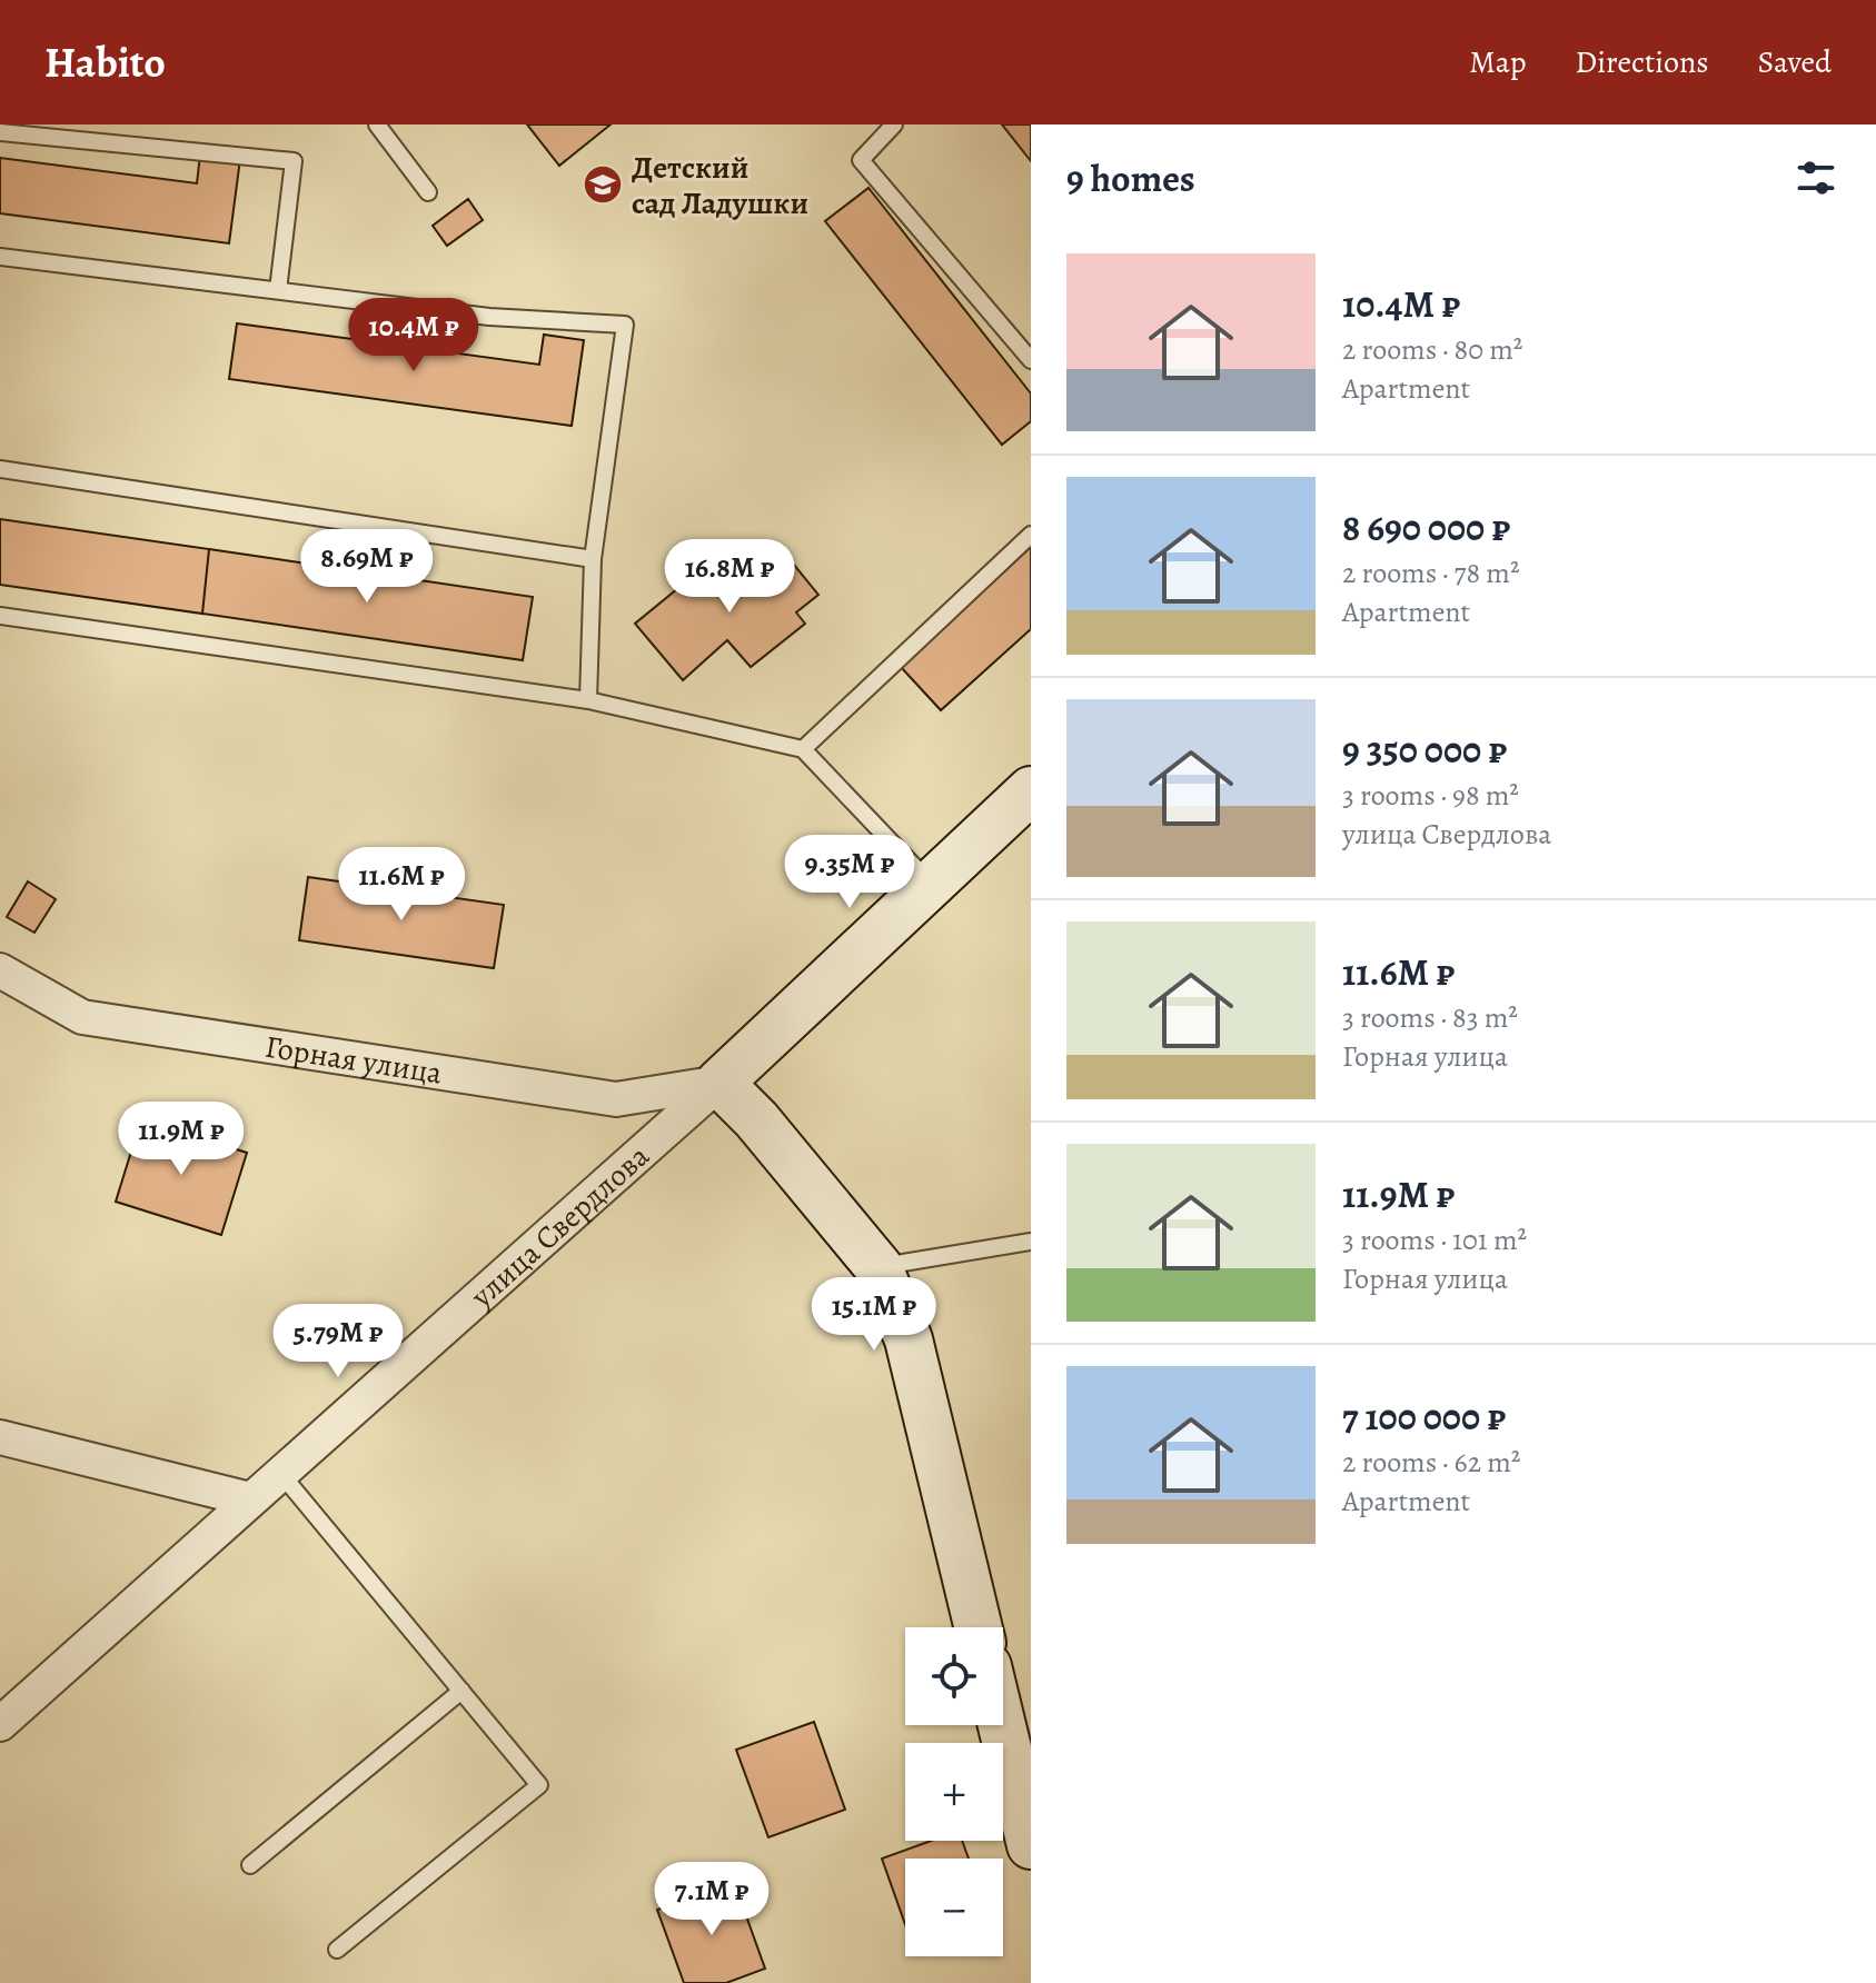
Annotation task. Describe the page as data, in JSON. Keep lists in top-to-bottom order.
{
  "streets": {
    "street": ["Горная улица", "улица Свердлова"]
  },
  "crossings": [
    ["Горная улица", "улица Свердлова"]
  ],
  "places": {
    "school or university": ["Детский сад Ладушки"]
  },
  "page": {
    "header": "Habito",
    "nav": ["Map", "Directions", "Saved"],
    "heading": "9 homes",
    "list": [
      {
        "name": "10.4M ₽",
        "note": "2 rooms · 80 m² · Apartment"
      },
      {
        "name": "8 690 000 ₽",
        "note": "2 rooms · 78 m² · Apartment"
      },
      {
        "name": "9 350 000 ₽",
        "note": "3 rooms · 98 m² · улица Свердлова"
      },
      {
        "name": "11.6M ₽",
        "note": "3 rooms · 83 m² · Горная улица"
      },
      {
        "name": "11.9M ₽",
        "note": "3 rooms · 101 m² · Горная улица"
      },
      {
        "name": "7 100 000 ₽",
        "note": "2 rooms · 62 m² · Apartment"
      }
    ],
    "price": [
      "10.4M ₽",
      "8.69M ₽",
      "16.8M ₽",
      "9.35M ₽",
      "11.6M ₽",
      "11.9M ₽",
      "15.1M ₽",
      "5.79M ₽",
      "7.1M ₽"
    ],
    "map_buttons": ["+", "−"]
  }
}
